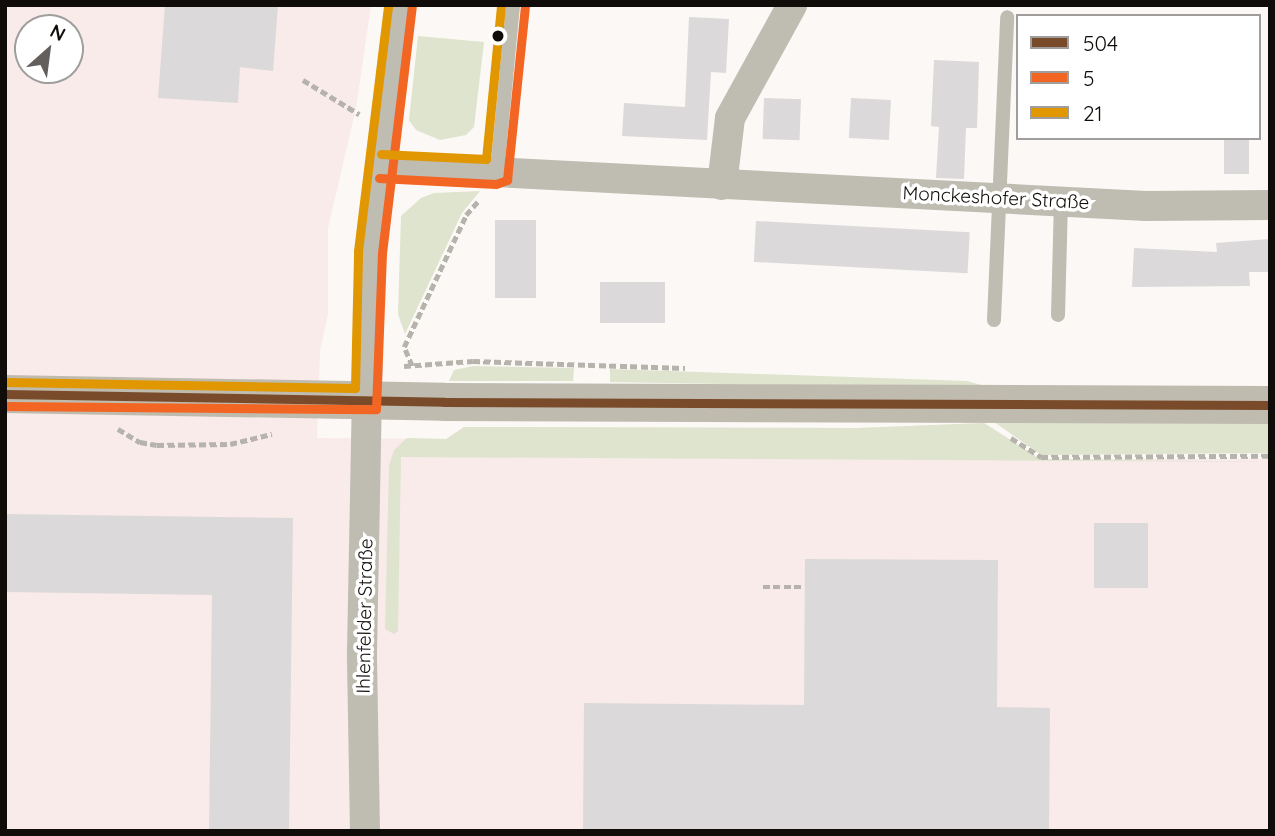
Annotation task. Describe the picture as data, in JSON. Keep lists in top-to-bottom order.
{
  "streets": {
    "street": ["Monckeshofer Straße", "Ihlenfelder Straße"]
  },
  "crossings": [
    ["Monckeshofer Straße", "Ihlenfelder Straße"]
  ],
  "lines": ["transit line 21", "transit line 5", "transit line 504"],
  "legend": ["504", "5", "21"],
  "north": "top right"
}
